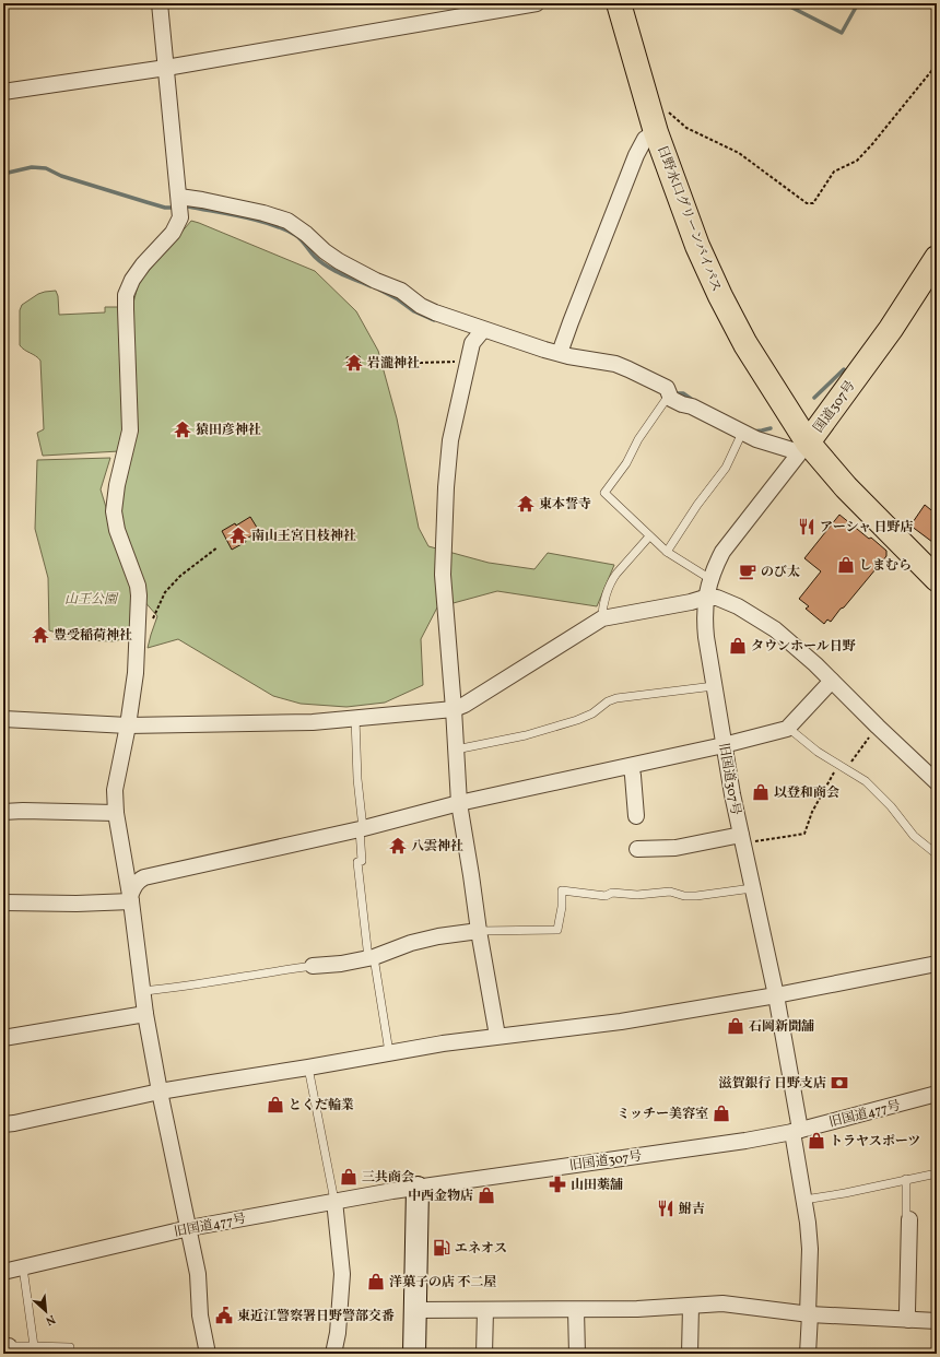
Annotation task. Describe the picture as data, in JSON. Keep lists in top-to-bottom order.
{
  "streets": {
    "highway": ["日野水口グリーンバイパス", "国道307号"],
    "street": ["旧国道307号", "旧国道477号"]
  },
  "crossings": [
    ["日野水口グリーンバイパス", "国道307号"],
    ["日野水口グリーンバイパス", "旧国道307号"],
    ["国道307号", "旧国道307号"],
    ["旧国道307号", "旧国道477号"]
  ],
  "parks": ["山王公園"],
  "places": {
    "temple": [
      "岩瀧神社",
      "猿田彦神社",
      "東本誓寺",
      "南山王宮日枝神社",
      "豊受稲荷神社",
      "八雲神社"
    ],
    "restaurant": ["アーシャ 日野店", "鮒吉"],
    "shop": [
      "しまむら",
      "タウンホール日野",
      "以登和商会",
      "石岡新聞舗",
      "とくだ輪業",
      "ミッチー美容室",
      "トラヤスポーツ",
      "三共商会",
      "中西金物店",
      "洋菓子の店 不二屋"
    ],
    "cafe": ["のび太"],
    "bank": ["滋賀銀行 日野支店"],
    "pharmacy": ["山田薬舗"],
    "fuel station": ["エネオス"],
    "public building": ["東近江警察署日野警部交番"]
  },
  "north": "bottom right"
}
